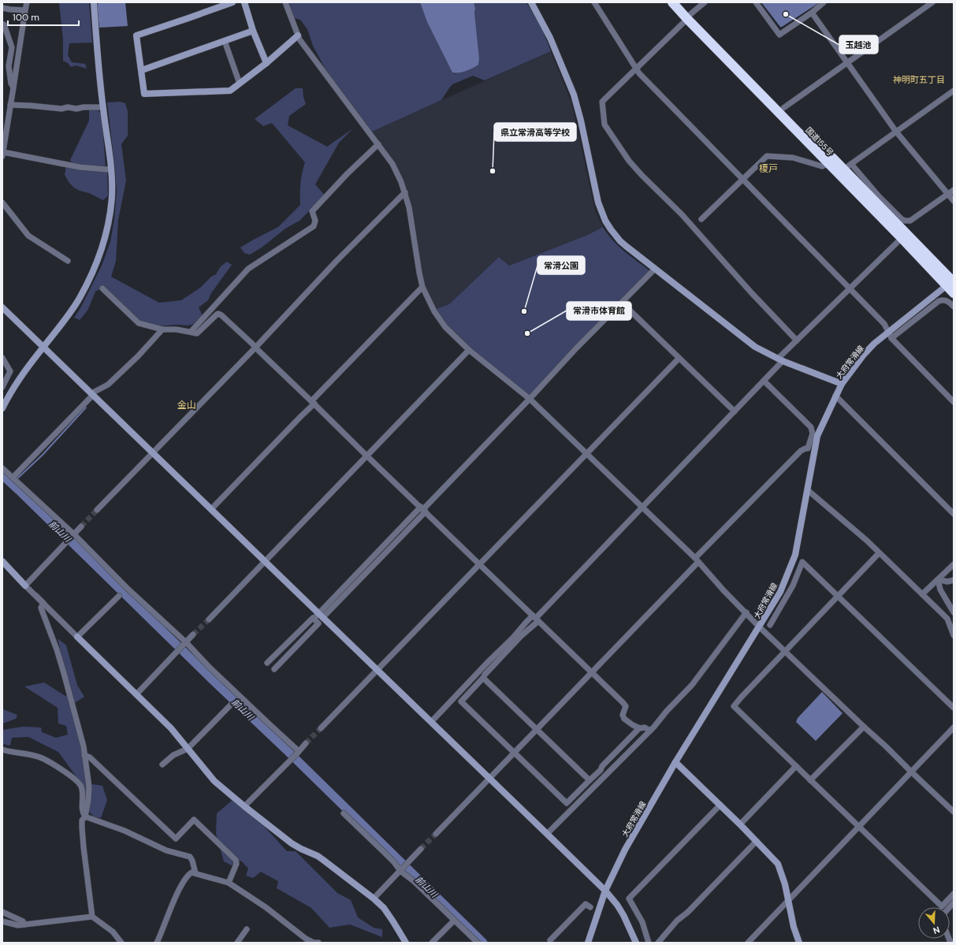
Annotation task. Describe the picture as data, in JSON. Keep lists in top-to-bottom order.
{
  "streets": {
    "highway": ["国道155号"],
    "street": ["大府常滑線"]
  },
  "crossings": [
    ["国道155号", "大府常滑線"]
  ],
  "districts": ["神明町五丁目", "榎戸", "金山"],
  "water": ["前山川"],
  "places": [
    "玉越池",
    "県立常滑高等学校",
    "常滑公園",
    "常滑市体育館"
  ],
  "scale_bar": "100 m",
  "north": "bottom"
}
